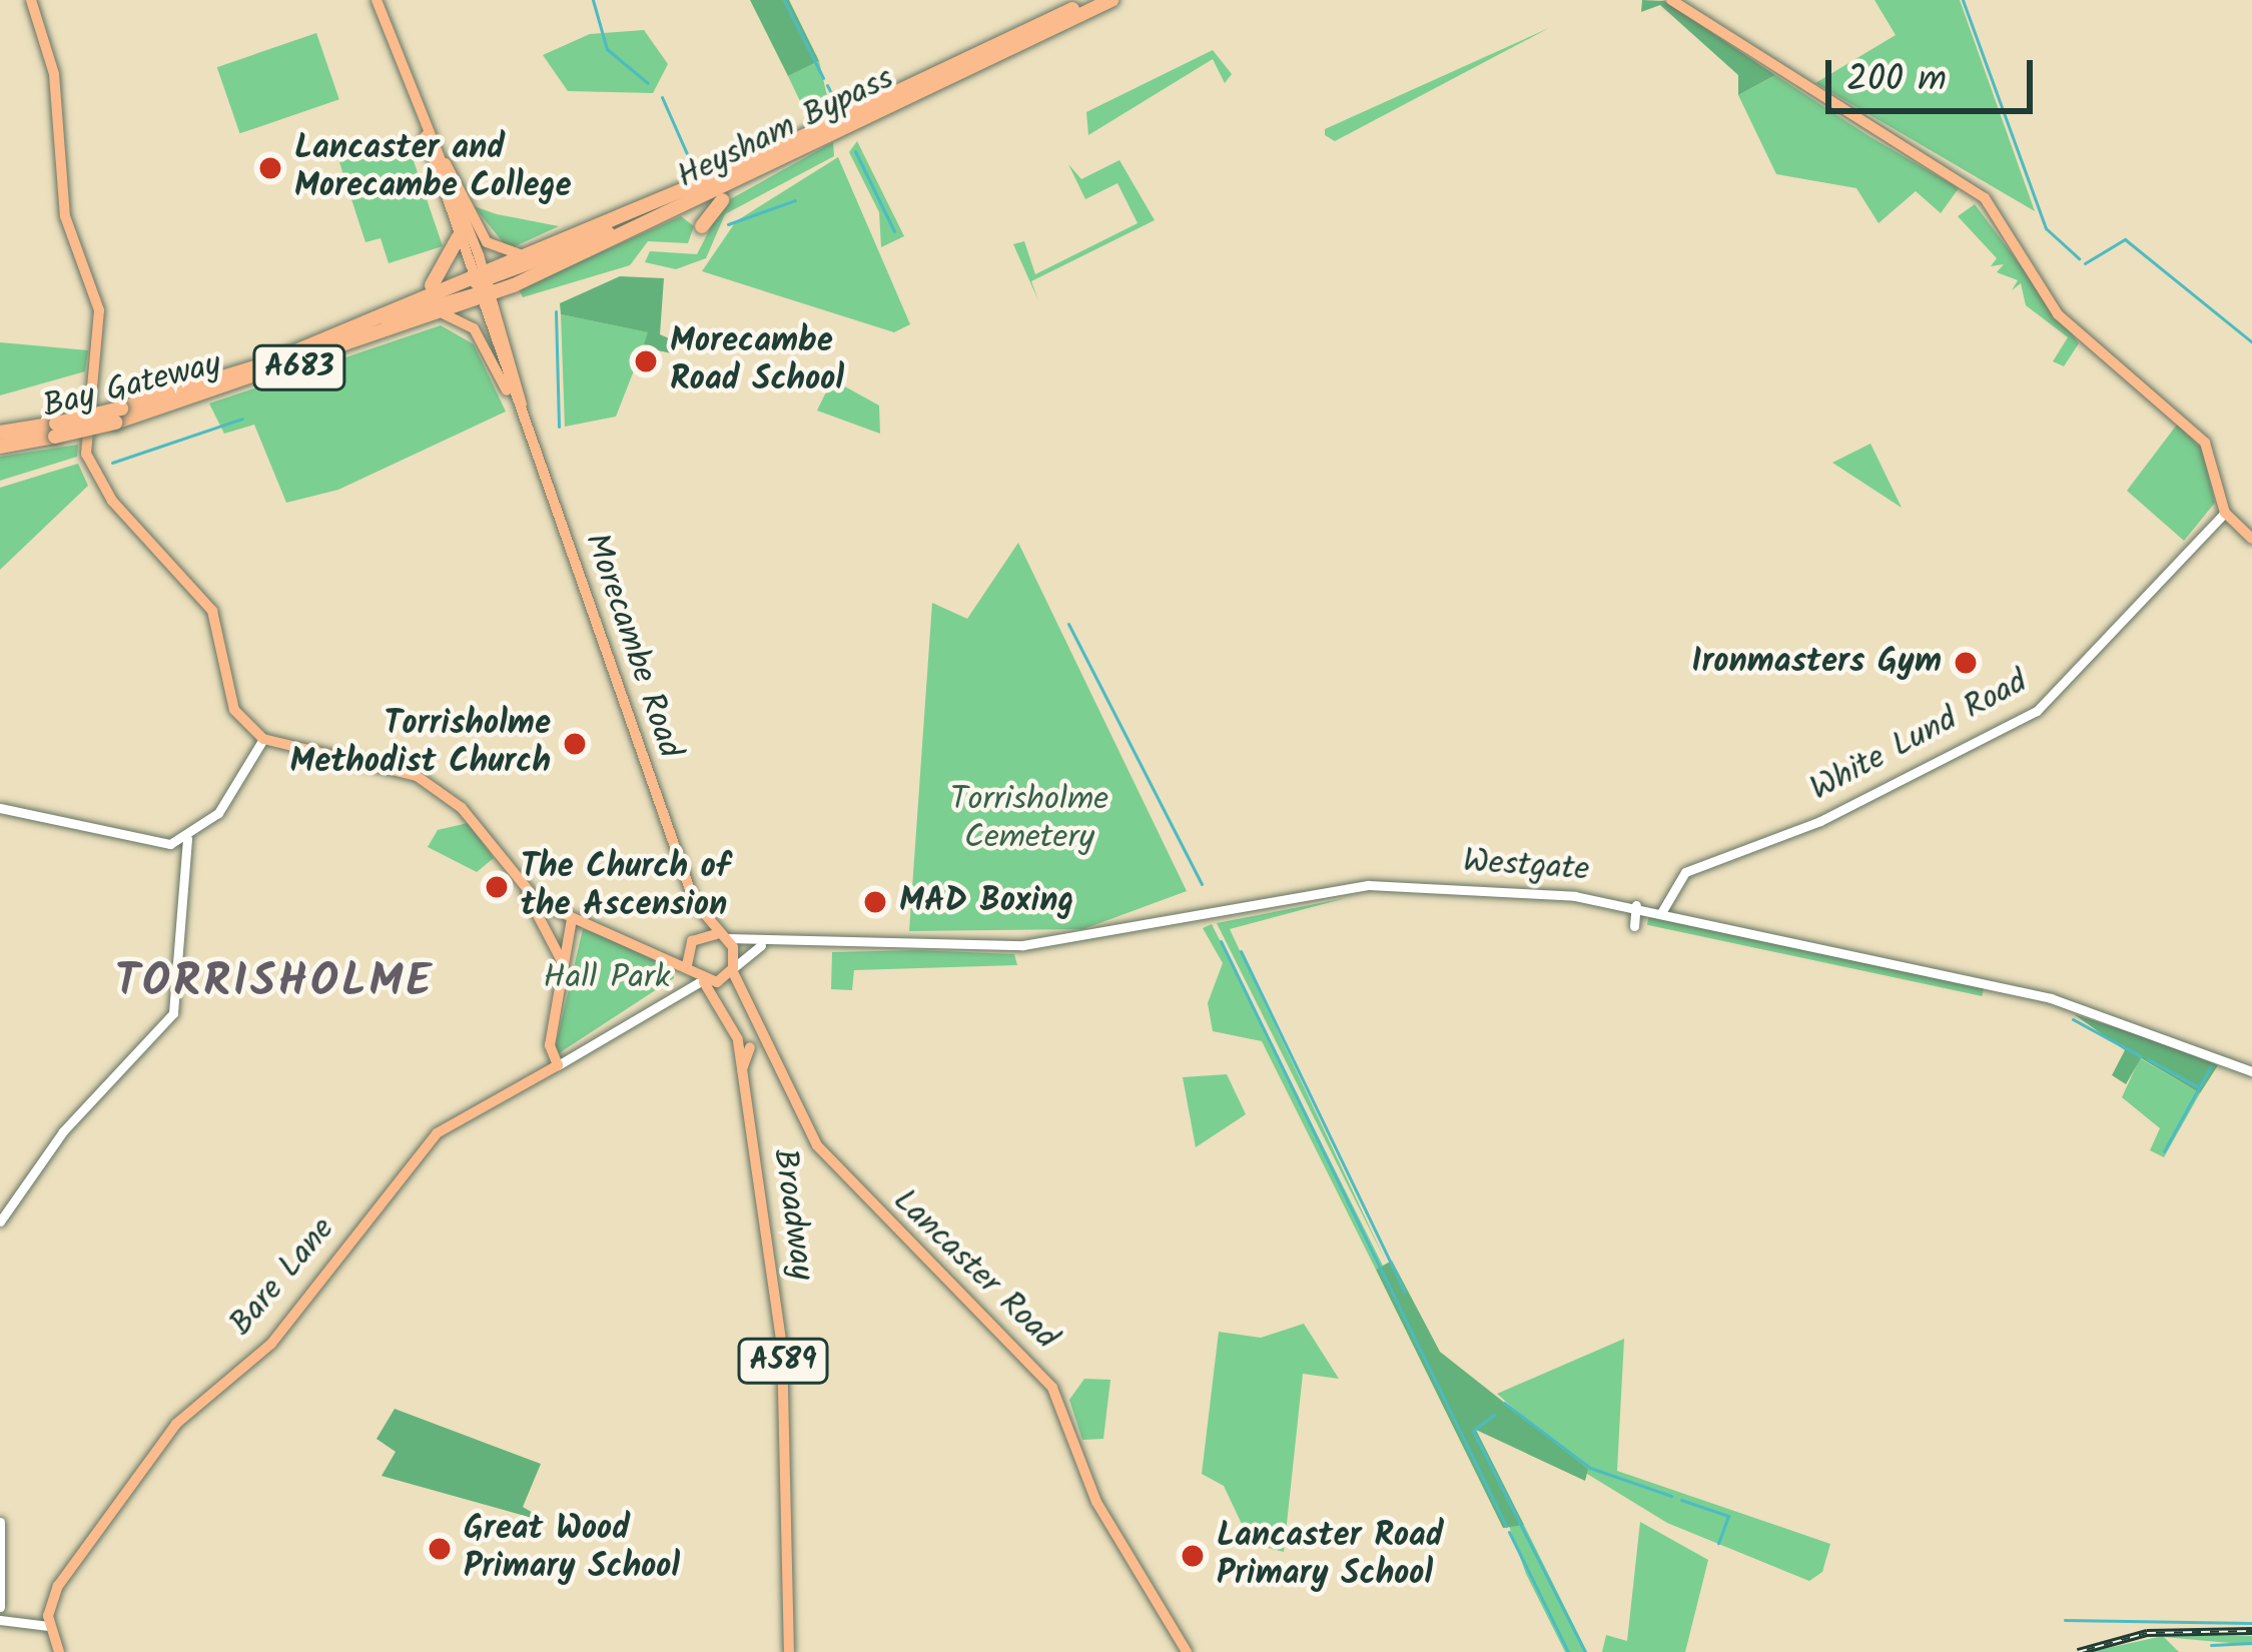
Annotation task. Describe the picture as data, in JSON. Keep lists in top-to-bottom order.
{
  "streets": {
    "highway": ["Heysham Bypass", "A683", "Bay Gateway"],
    "main road": [
      "Morecambe Road",
      "Broadway",
      "Lancaster Road",
      "Bare Lane",
      "A589"
    ],
    "street": ["White Lund Road", "Westgate"]
  },
  "crossings": [
    ["Heysham Bypass", "A683"],
    ["Heysham Bypass", "Bay Gateway"],
    ["Heysham Bypass", "Morecambe Road"],
    ["Bay Gateway", "Morecambe Road"],
    ["Morecambe Road", "Westgate"],
    ["Morecambe Road", "Lancaster Road"],
    ["Morecambe Road", "A589"],
    ["White Lund Road", "Westgate"],
    ["Broadway", "Lancaster Road"],
    ["Lancaster Road", "A589"]
  ],
  "districts": ["TORRISHOLME"],
  "parks": ["Torrisholme Cemetery", "Hall Park"],
  "places": [
    "Lancaster and Morecambe College",
    "Morecambe Road School",
    "Ironmasters Gym",
    "Torrisholme Methodist Church",
    "The Church of the Ascension",
    "MAD Boxing",
    "Great Wood Primary School",
    "Lancaster Road Primary School"
  ],
  "scale_bar": "200 m"
}
